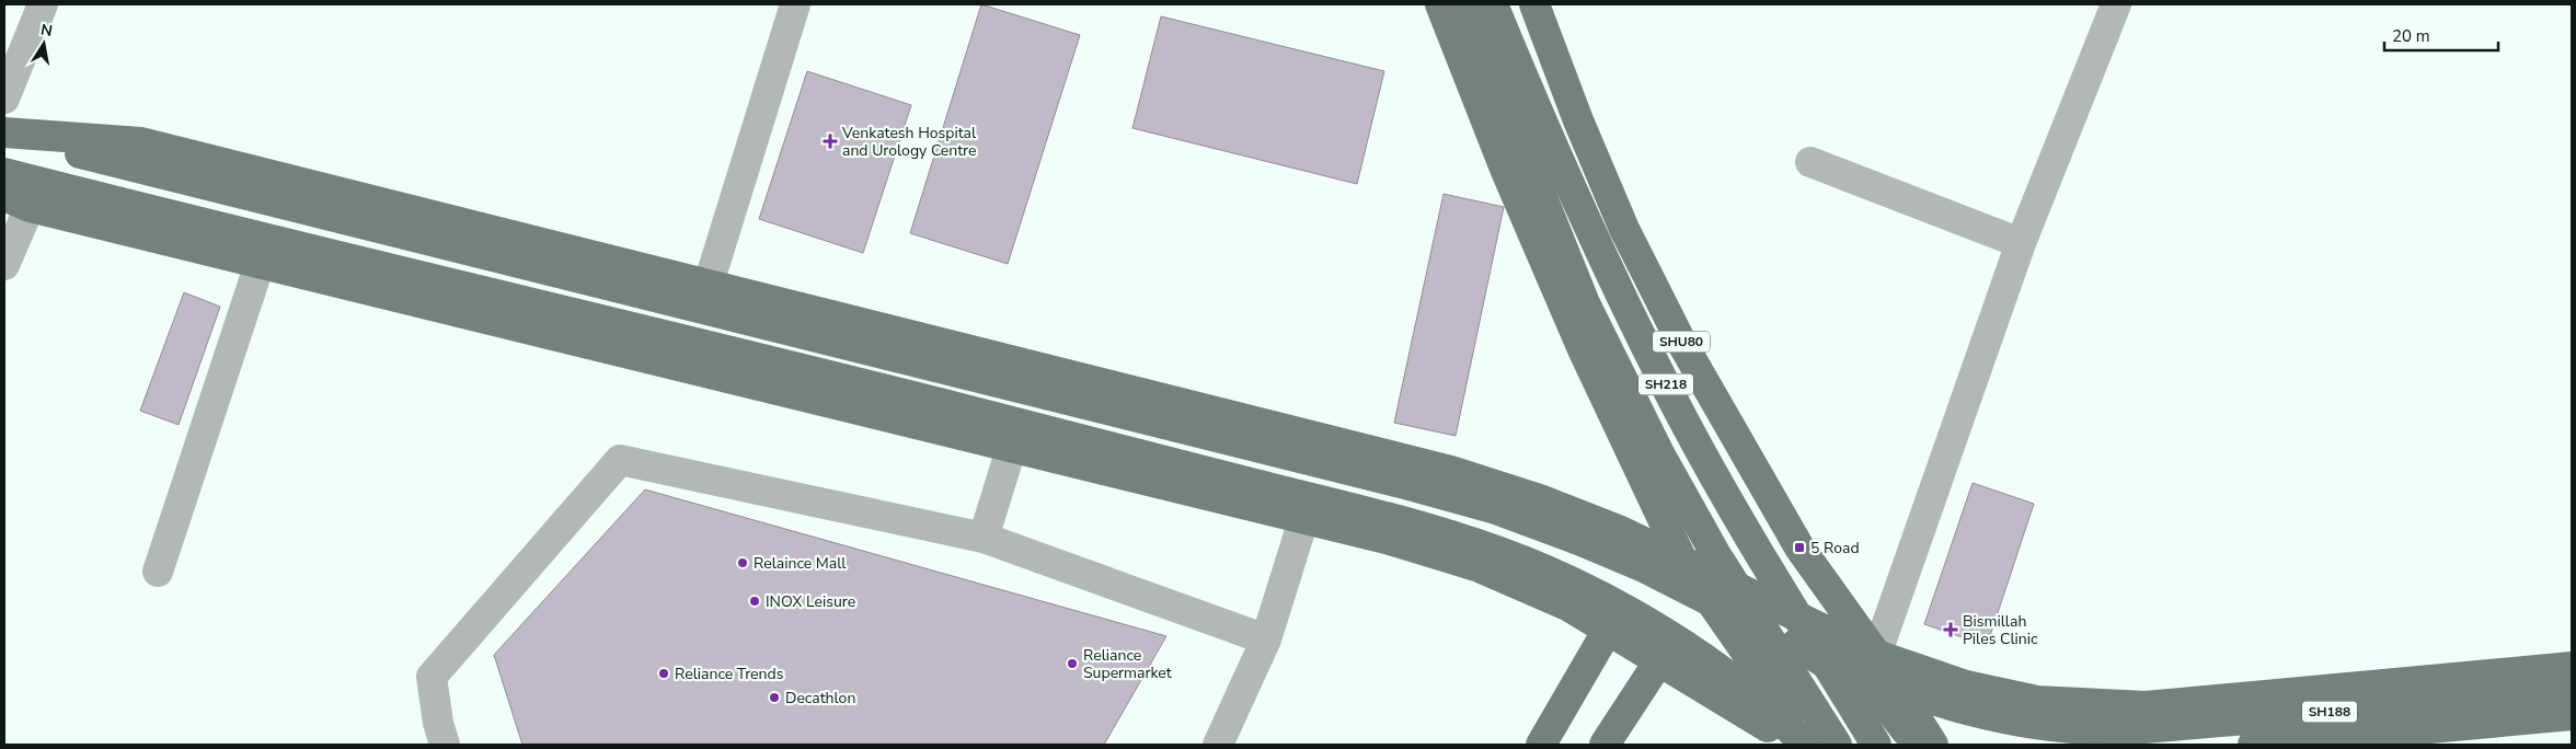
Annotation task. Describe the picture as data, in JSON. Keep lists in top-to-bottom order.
{
  "streets": {
    "main road": ["SHU80", "SH218", "SH188"]
  },
  "places": {
    "health": ["Venkatesh Hospital and Urology Centre", "Bismillah Piles Clinic"],
    "transit": ["5 Road"],
    "other": [
      "Relaince Mall",
      "INOX Leisure",
      "Reliance Supermarket",
      "Reliance Trends",
      "Decathlon"
    ]
  },
  "scale_bar": "20 m",
  "north": "top"
}
